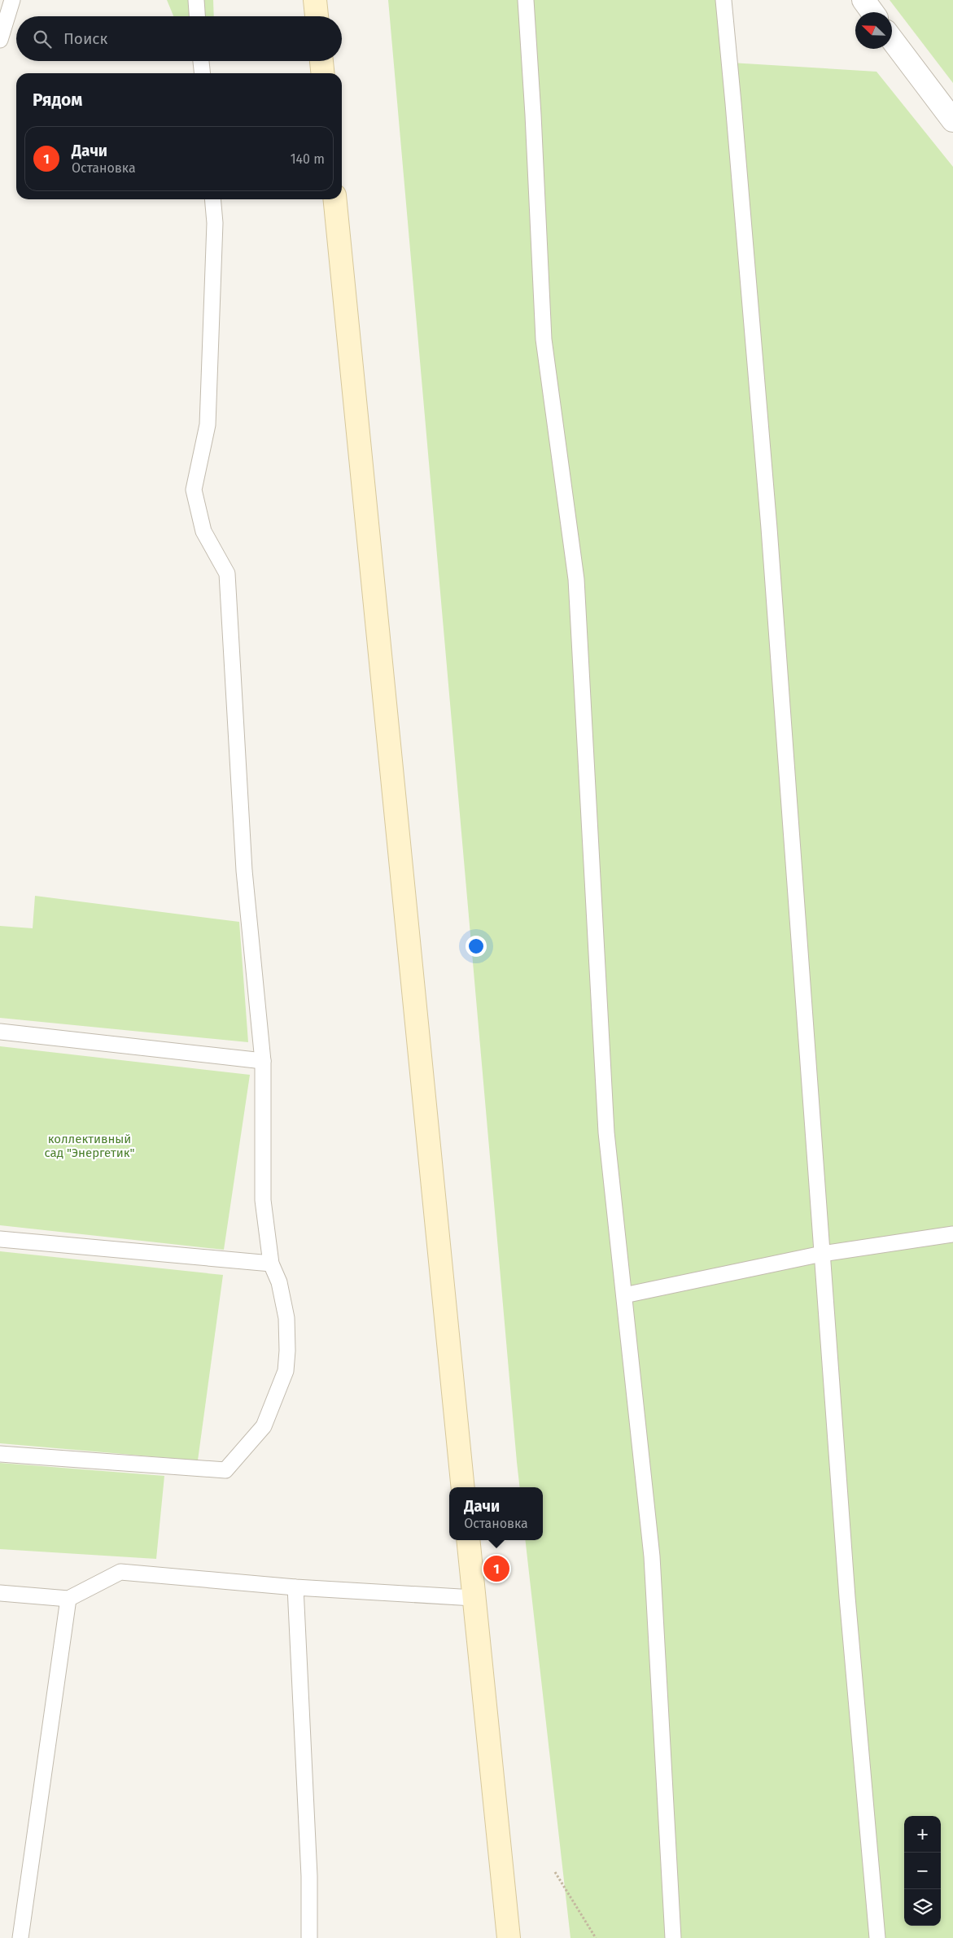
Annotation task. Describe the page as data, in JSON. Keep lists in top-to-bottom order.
{
  "parks": ["коллективный сад \"Энергетик\""],
  "north": "top left",
  "page": {
    "search": "Поиск",
    "heading": "Рядом",
    "list": [
      {
        "mark": "1",
        "name": "Дачи",
        "note": "Остановка",
        "value": "140 m"
      }
    ],
    "popup": ["Дачи", "Остановка"],
    "pins": "1",
    "map_buttons": ["+", "−"]
  }
}
